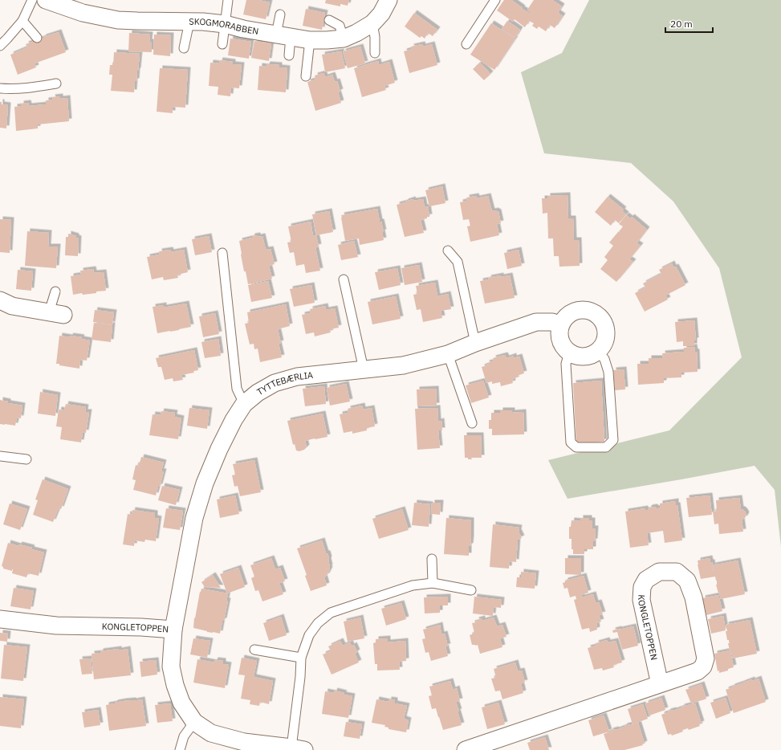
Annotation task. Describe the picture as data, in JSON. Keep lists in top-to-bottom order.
{
  "streets": {
    "street": ["SKOGMORABBEN", "TYTTEBÆRLIA", "KONGLETOPPEN"]
  },
  "crossings": [
    ["TYTTEBÆRLIA", "KONGLETOPPEN"]
  ],
  "scale_bar": "20 m"
}
